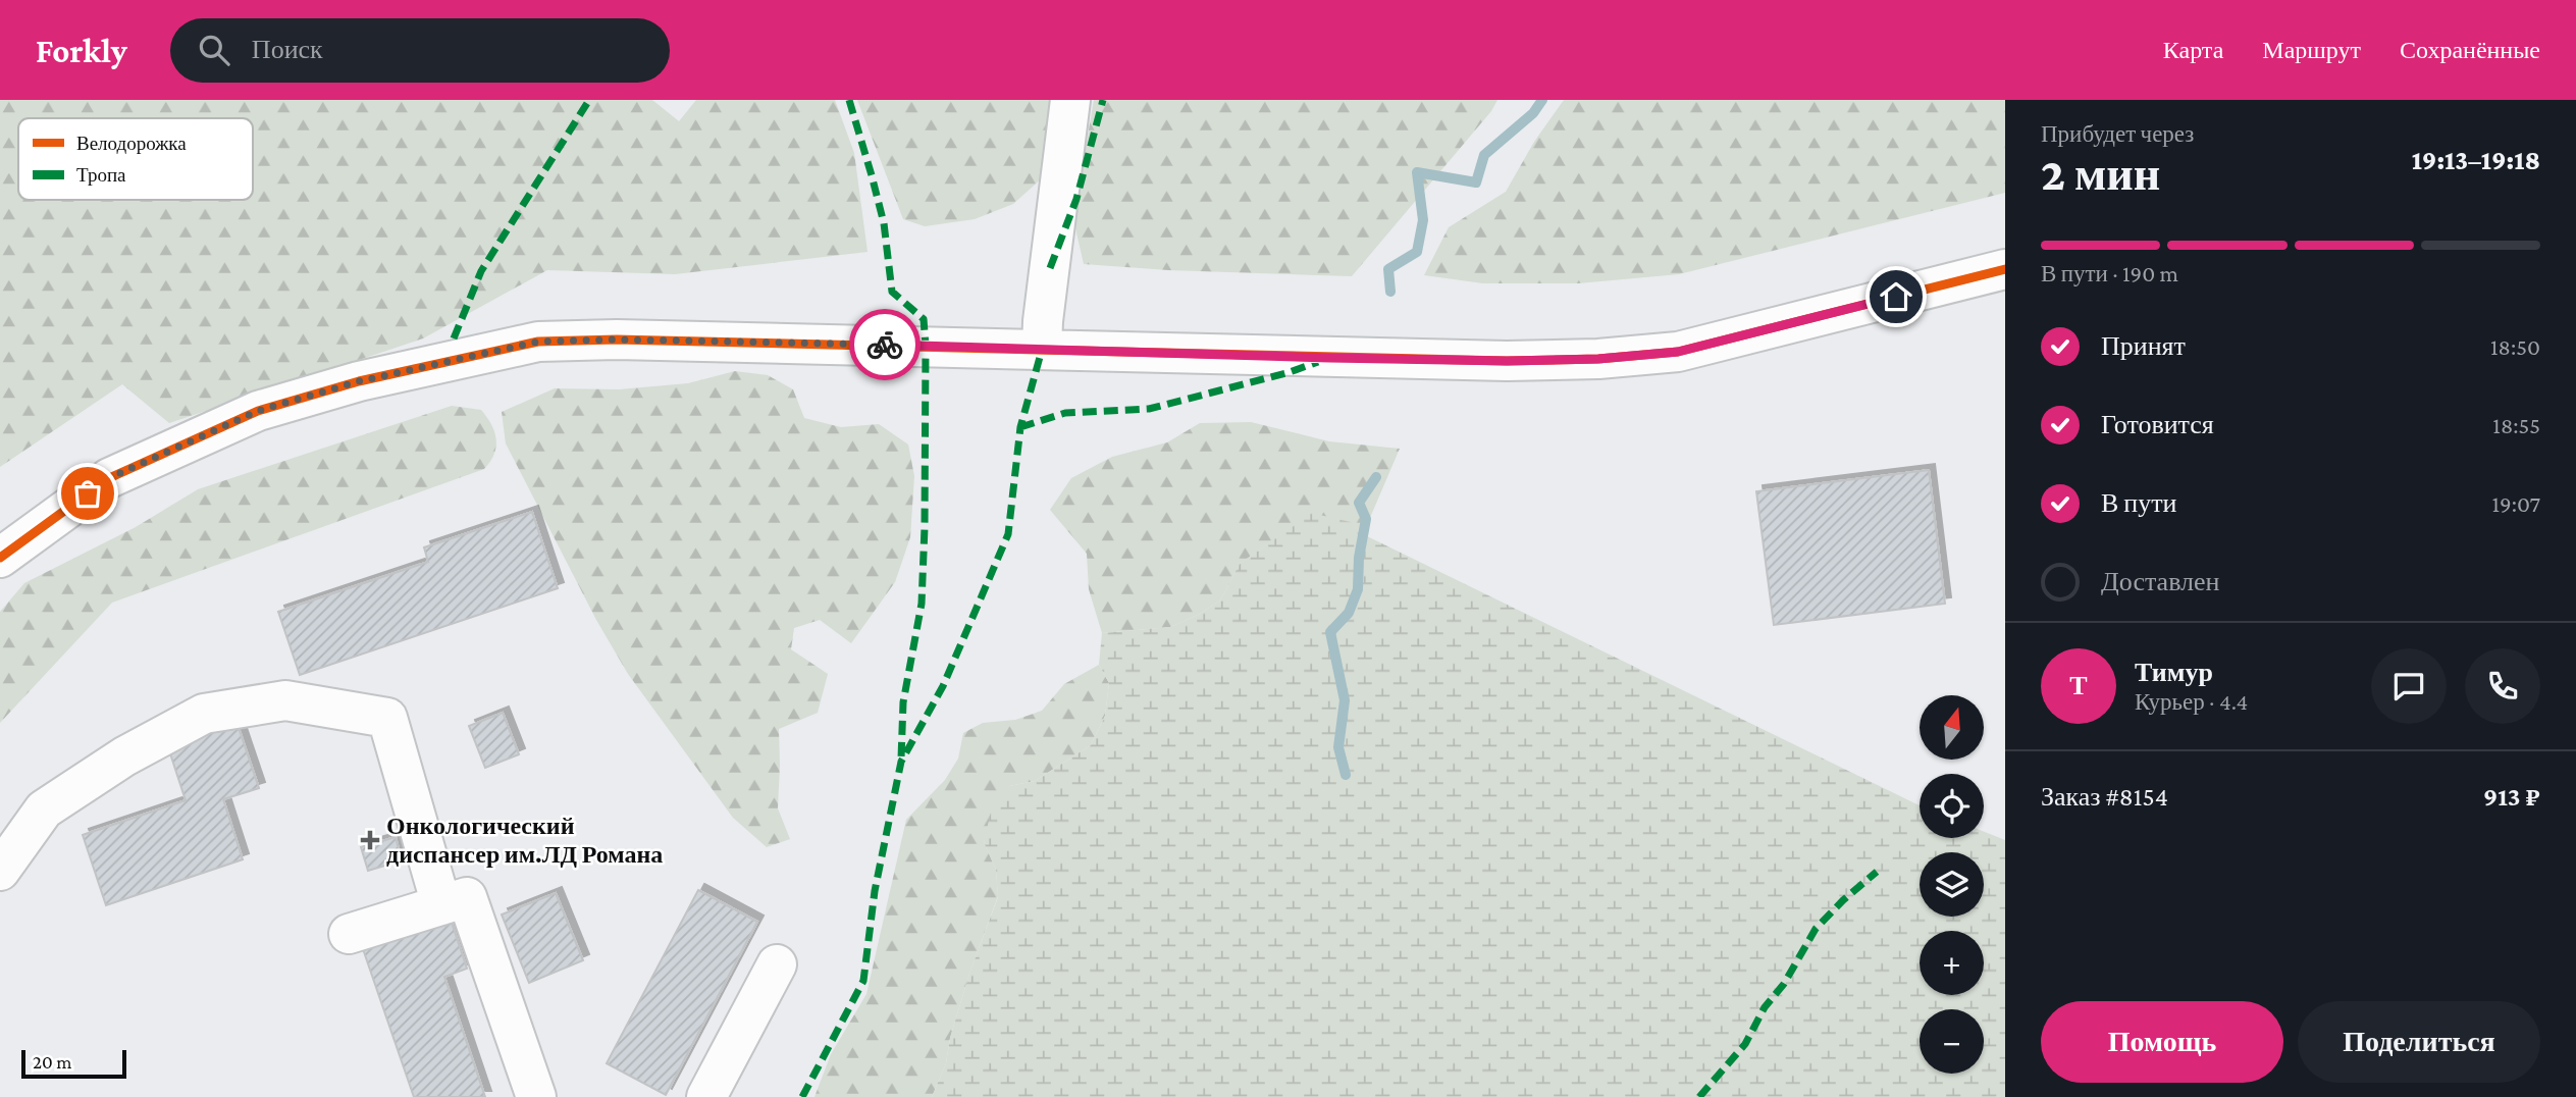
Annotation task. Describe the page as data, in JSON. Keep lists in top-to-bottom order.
{
  "places": {
    "health": ["Онкологический диспансер им.ЛД Романа"]
  },
  "legend": ["Велодорожка", "Тропа"],
  "scale_bar": "20 m",
  "north": "top",
  "page": {
    "header": "Forkly",
    "search": "Поиск",
    "nav": ["Карта", "Маршрут", "Сохранённые"],
    "heading": ["2 мин", "Прибудет через", "19:13–19:18"],
    "panel": [
      "Тимур",
      "Курьер · 4.4",
      "Заказ #8154",
      "913 ₽"
    ],
    "bar": "В пути · 190 m",
    "list": [
      ["Принят", "18:50"],
      ["Готовится", "18:55"],
      ["В пути", "19:07"],
      "Доставлен"
    ],
    "round": "Т",
    "map_buttons": ["+", "−"],
    "buttons": ["Помощь", "Поделиться"],
    "scale": "20 m"
  }
}
